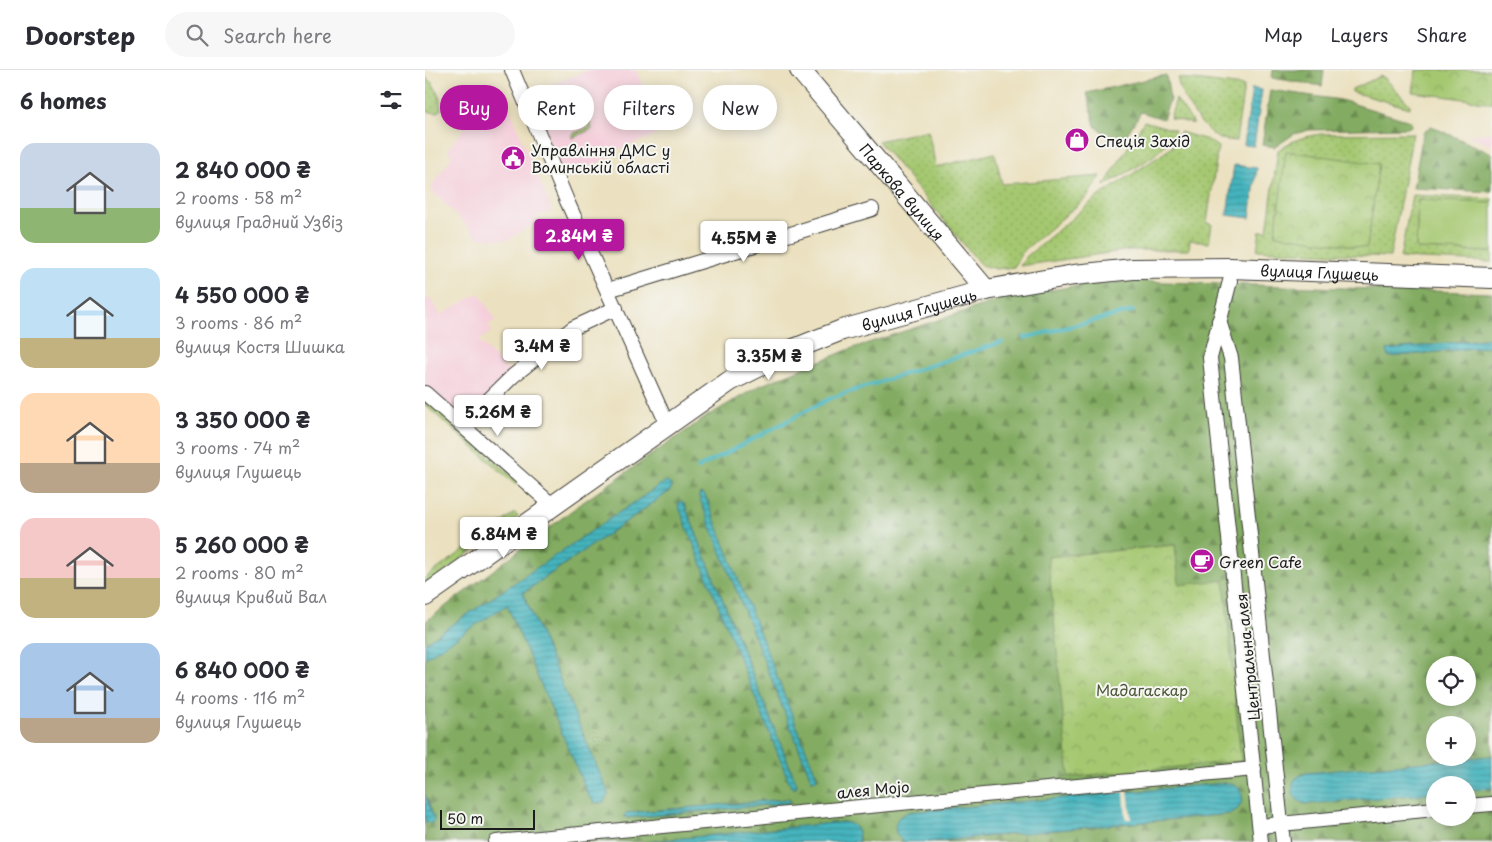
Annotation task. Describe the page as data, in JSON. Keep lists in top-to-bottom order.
{
  "streets": {
    "main road": ["Паркова вулиця", "вулиця Глушець"],
    "street": ["Центральна алея", "алея Mojo"]
  },
  "crossings": [
    ["Паркова вулиця", "вулиця Глушець"],
    ["Центральна алея", "алея Mojo"]
  ],
  "parks": ["Мадагаскар"],
  "places": {
    "shop": ["Спеція Захід"],
    "public building": ["Управління ДМС у Волинській області"],
    "cafe": ["Green Cafe"]
  },
  "scale_bar": "50 m",
  "page": {
    "header": "Doorstep",
    "search": "Search here",
    "nav": ["Map", "Layers", "Share"],
    "heading": "6 homes",
    "chip": [
      "Buy",
      "Rent",
      "Filters",
      "New"
    ],
    "list": [
      {
        "name": "2 840 000 ₴",
        "note": "2 rooms · 58 m² · вулиця Градний Узвіз"
      },
      {
        "name": "4 550 000 ₴",
        "note": "3 rooms · 86 m² · вулиця Костя Шишка"
      },
      {
        "name": "3 350 000 ₴",
        "note": "3 rooms · 74 m² · вулиця Глушець"
      },
      {
        "name": "5 260 000 ₴",
        "note": "2 rooms · 80 m² · вулиця Кривий Вал"
      },
      {
        "name": "6 840 000 ₴",
        "note": "4 rooms · 116 m² · вулиця Глушець"
      }
    ],
    "price": [
      "2.84M ₴",
      "4.55M ₴",
      "3.4M ₴",
      "3.35M ₴",
      "5.26M ₴",
      "6.84M ₴"
    ],
    "map_buttons": ["+", "−"],
    "scale": "50 m"
  }
}
